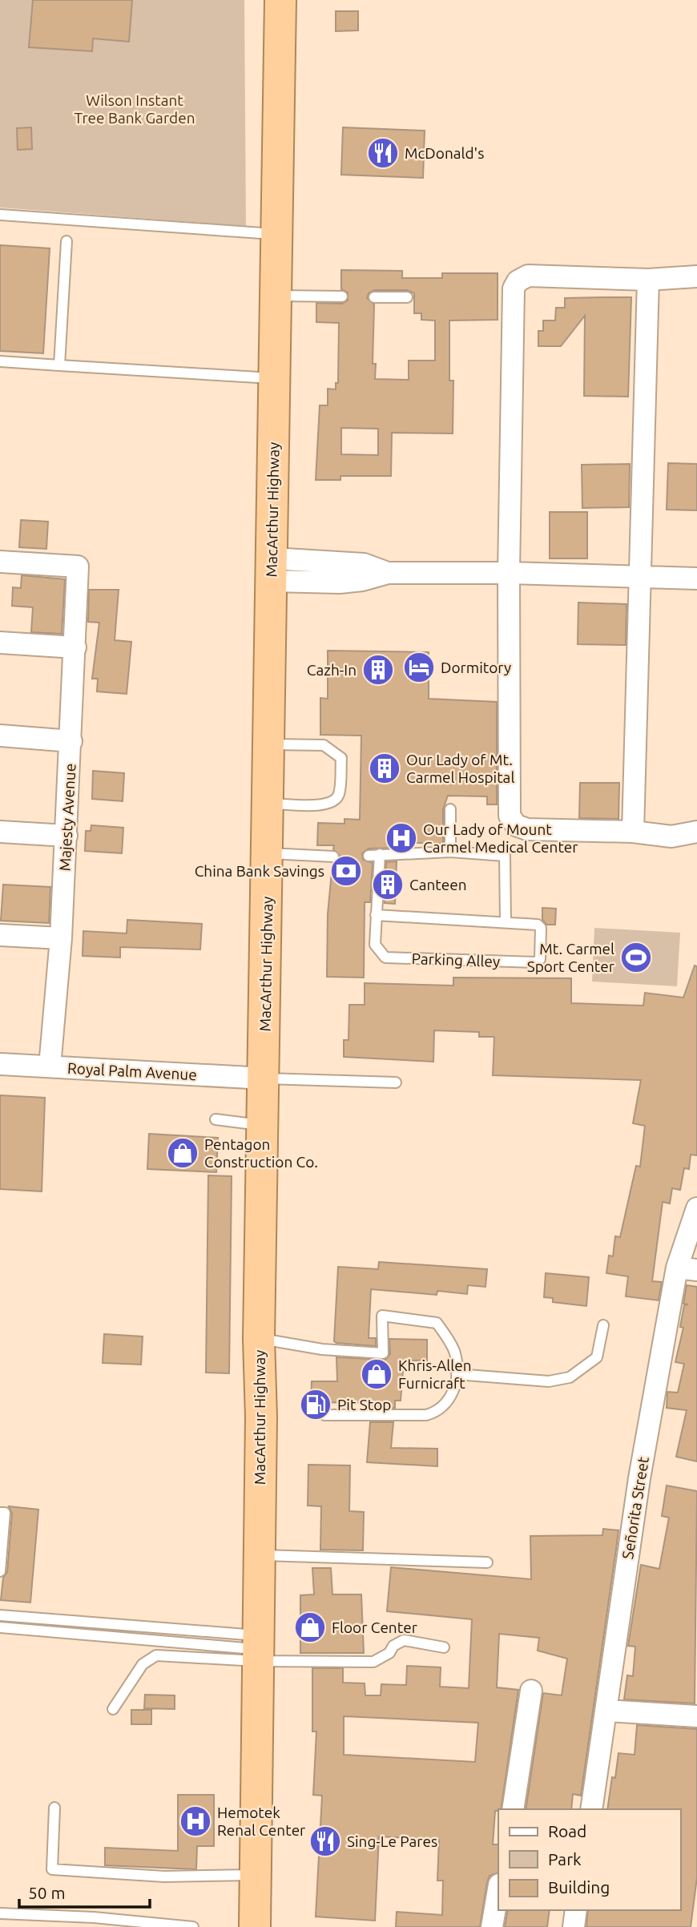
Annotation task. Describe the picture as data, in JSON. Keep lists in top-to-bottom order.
{
  "streets": {
    "highway": ["MacArthur Highway"],
    "street": ["Majesty Avenue", "Royal Palm Avenue", "Señorita Street"],
    "lane": ["Parking Alley"]
  },
  "crossings": [
    ["MacArthur Highway", "Royal Palm Avenue"],
    ["Majesty Avenue", "Royal Palm Avenue"]
  ],
  "parks": ["Wilson Instant Tree Bank Garden"],
  "places": {
    "restaurant": ["McDonald's", "Sing-Le Pares"],
    "hotel": ["Dormitory"],
    "building": ["Cazh-In", "Our Lady of Mt. Carmel Hospital", "Canteen"],
    "hospital": ["Our Lady of Mount Carmel Medical Center", "Hemotek Renal Center"],
    "bank": ["China Bank Savings"],
    "sports": ["Mt. Carmel Sport Center"],
    "shop": ["Pentagon Construction Co.", "Khris-Allen Furnicraft", "Floor Center"],
    "fuel station": ["Pit Stop"]
  },
  "legend": ["Road", "Park", "Building"],
  "scale_bar": "50 m"
}
